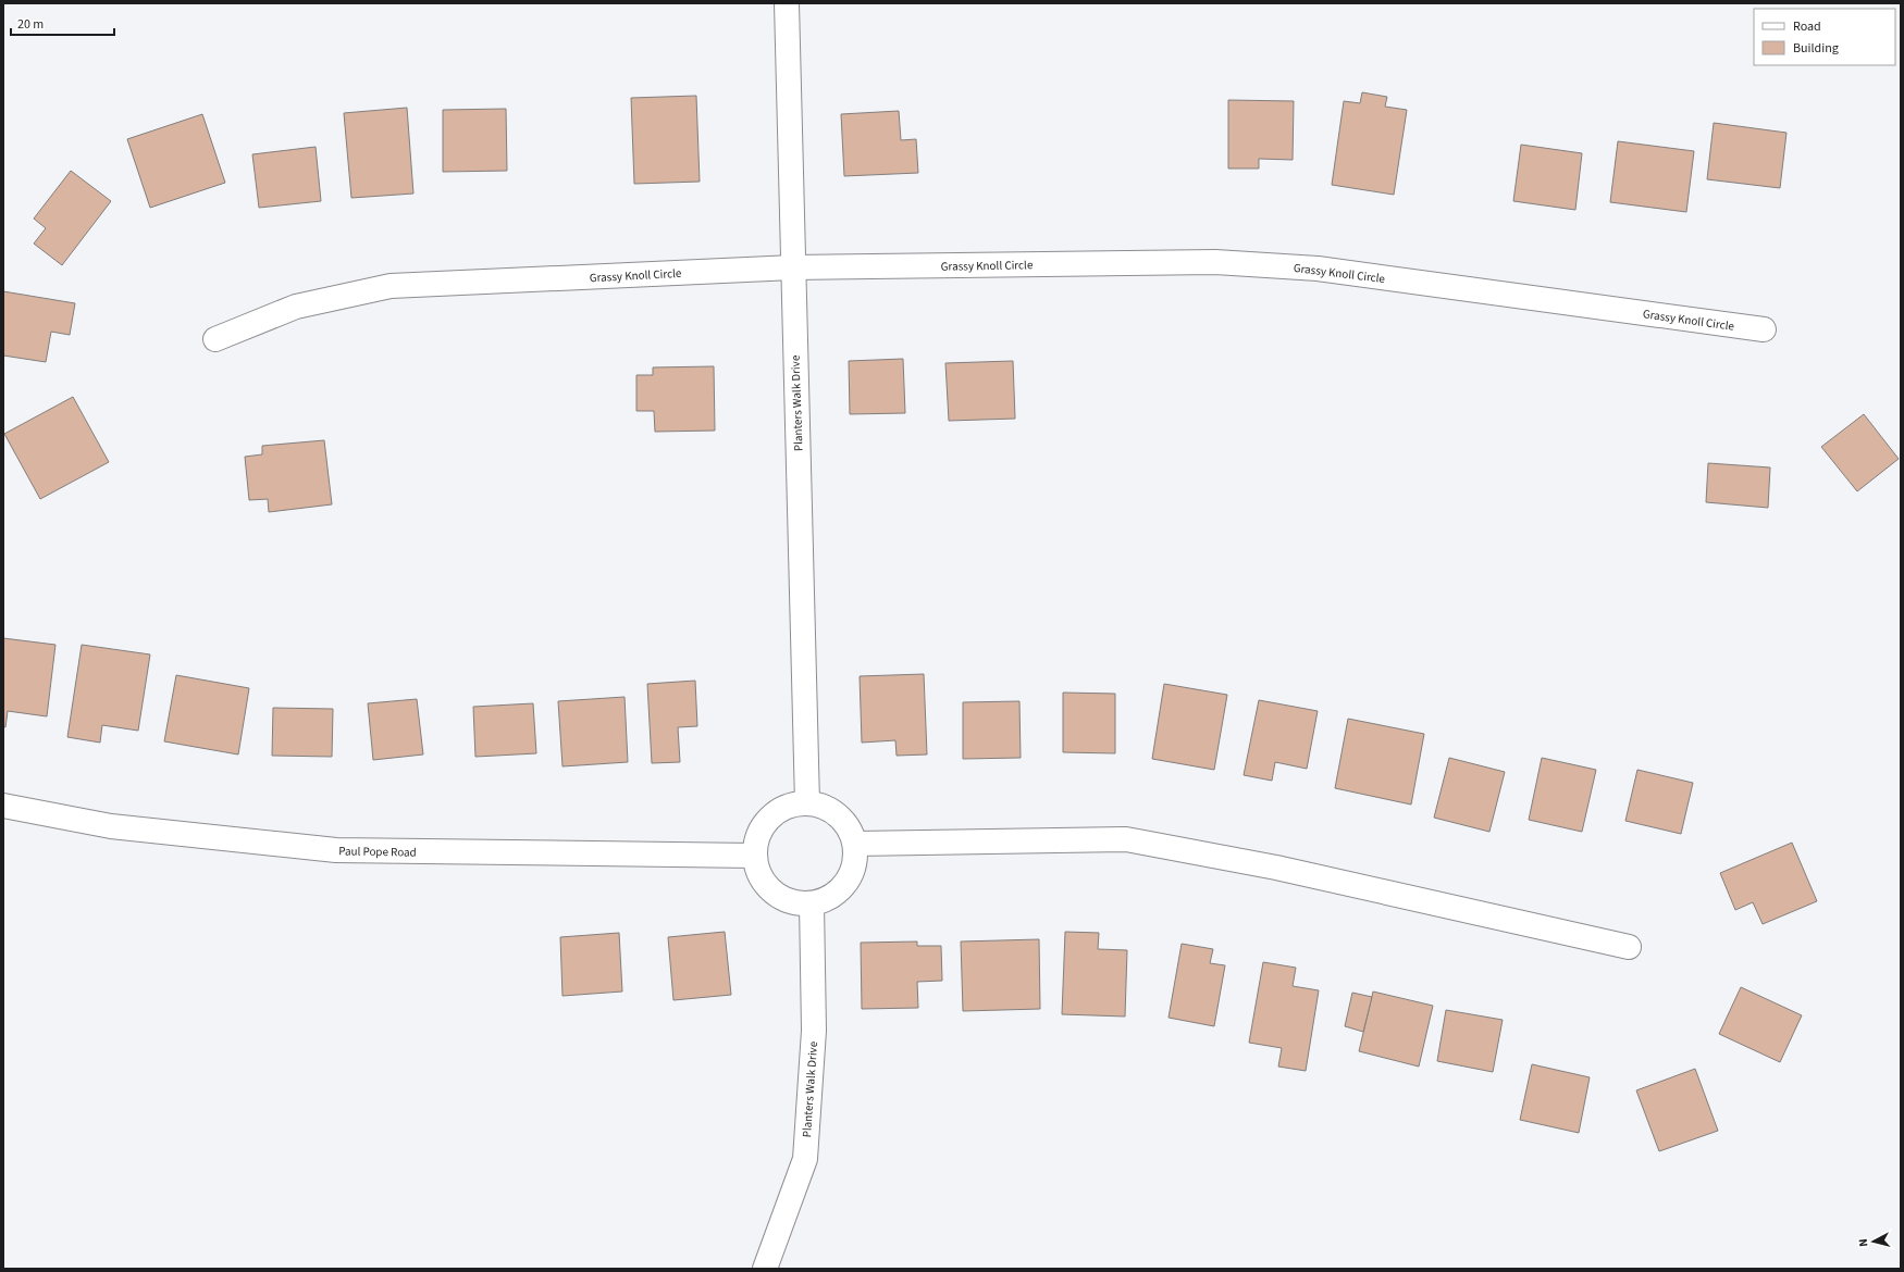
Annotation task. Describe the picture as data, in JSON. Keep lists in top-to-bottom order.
{
  "streets": {
    "street": ["Grassy Knoll Circle", "Planters Walk Drive", "Paul Pope Road"]
  },
  "crossings": [
    ["Grassy Knoll Circle", "Planters Walk Drive"],
    ["Planters Walk Drive", "Paul Pope Road"]
  ],
  "legend": ["Road", "Building"],
  "scale_bar": "20 m",
  "north": "left"
}
